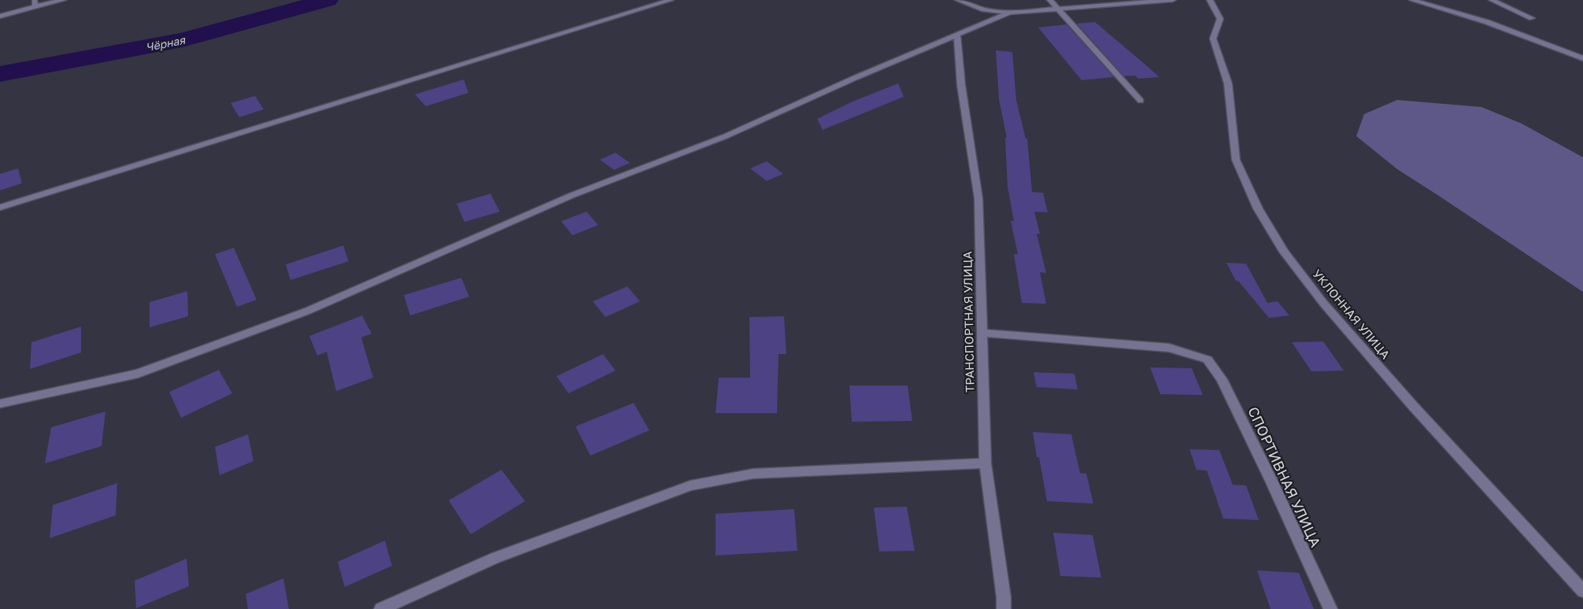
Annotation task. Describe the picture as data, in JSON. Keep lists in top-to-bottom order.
{
  "streets": {
    "street": ["УКЛОННАЯ УЛИЦА", "ТРАНСПОРТНАЯ УЛИЦА", "СПОРТИВНАЯ УЛИЦА"]
  },
  "crossings": [
    ["ТРАНСПОРТНАЯ УЛИЦА", "СПОРТИВНАЯ УЛИЦА"]
  ],
  "water": ["Чёрная"]
}
